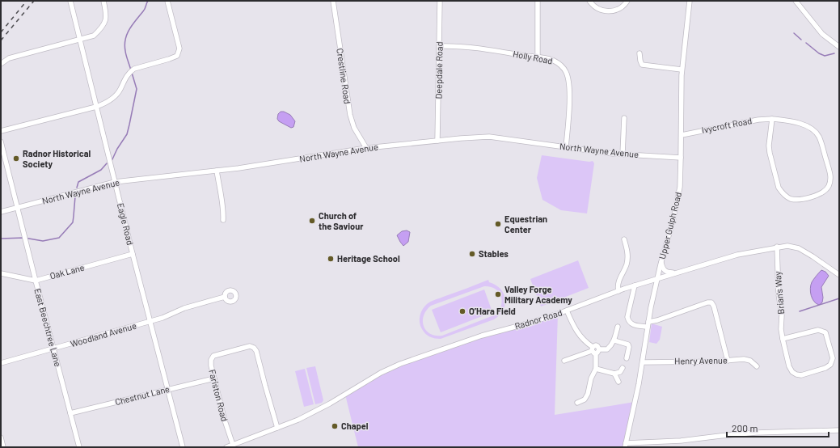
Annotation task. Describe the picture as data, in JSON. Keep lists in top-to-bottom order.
{
  "streets": {
    "street": [
      "Holly Road",
      "Deepdale Road",
      "Crestline Road",
      "Ivycroft Road",
      "North Wayne Avenue",
      "Eagle Road",
      "Upper Gulph Road",
      "Oak Lane",
      "Brian's Way",
      "Radnor Road",
      "East Beechtree Lane",
      "Woodland Avenue",
      "Henry Avenue",
      "Chestnut Lane",
      "Fariston Road"
    ]
  },
  "crossings": [
    ["Holly Road", "Deepdale Road"],
    ["Holly Road", "North Wayne Avenue"],
    ["Deepdale Road", "North Wayne Avenue"],
    ["Crestline Road", "North Wayne Avenue"],
    ["Ivycroft Road", "Upper Gulph Road"],
    ["North Wayne Avenue", "Eagle Road"],
    ["North Wayne Avenue", "Upper Gulph Road"],
    ["North Wayne Avenue", "East Beechtree Lane"],
    ["Eagle Road", "Oak Lane"],
    ["Eagle Road", "Woodland Avenue"],
    ["Eagle Road", "Chestnut Lane"],
    ["Upper Gulph Road", "Radnor Road"],
    ["Upper Gulph Road", "Henry Avenue"],
    ["Oak Lane", "East Beechtree Lane"],
    ["Brian's Way", "Radnor Road"],
    ["Radnor Road", "Fariston Road"],
    ["East Beechtree Lane", "Woodland Avenue"],
    ["East Beechtree Lane", "Chestnut Lane"],
    ["Chestnut Lane", "Fariston Road"]
  ],
  "places": [
    "Radnor Historical Society",
    "Church of the Saviour",
    "Equestrian Center",
    "Stables",
    "Heritage School",
    "Valley Forge Military Academy",
    "O’Hara Field",
    "Chapel"
  ],
  "scale_bar": "200 m"
}
